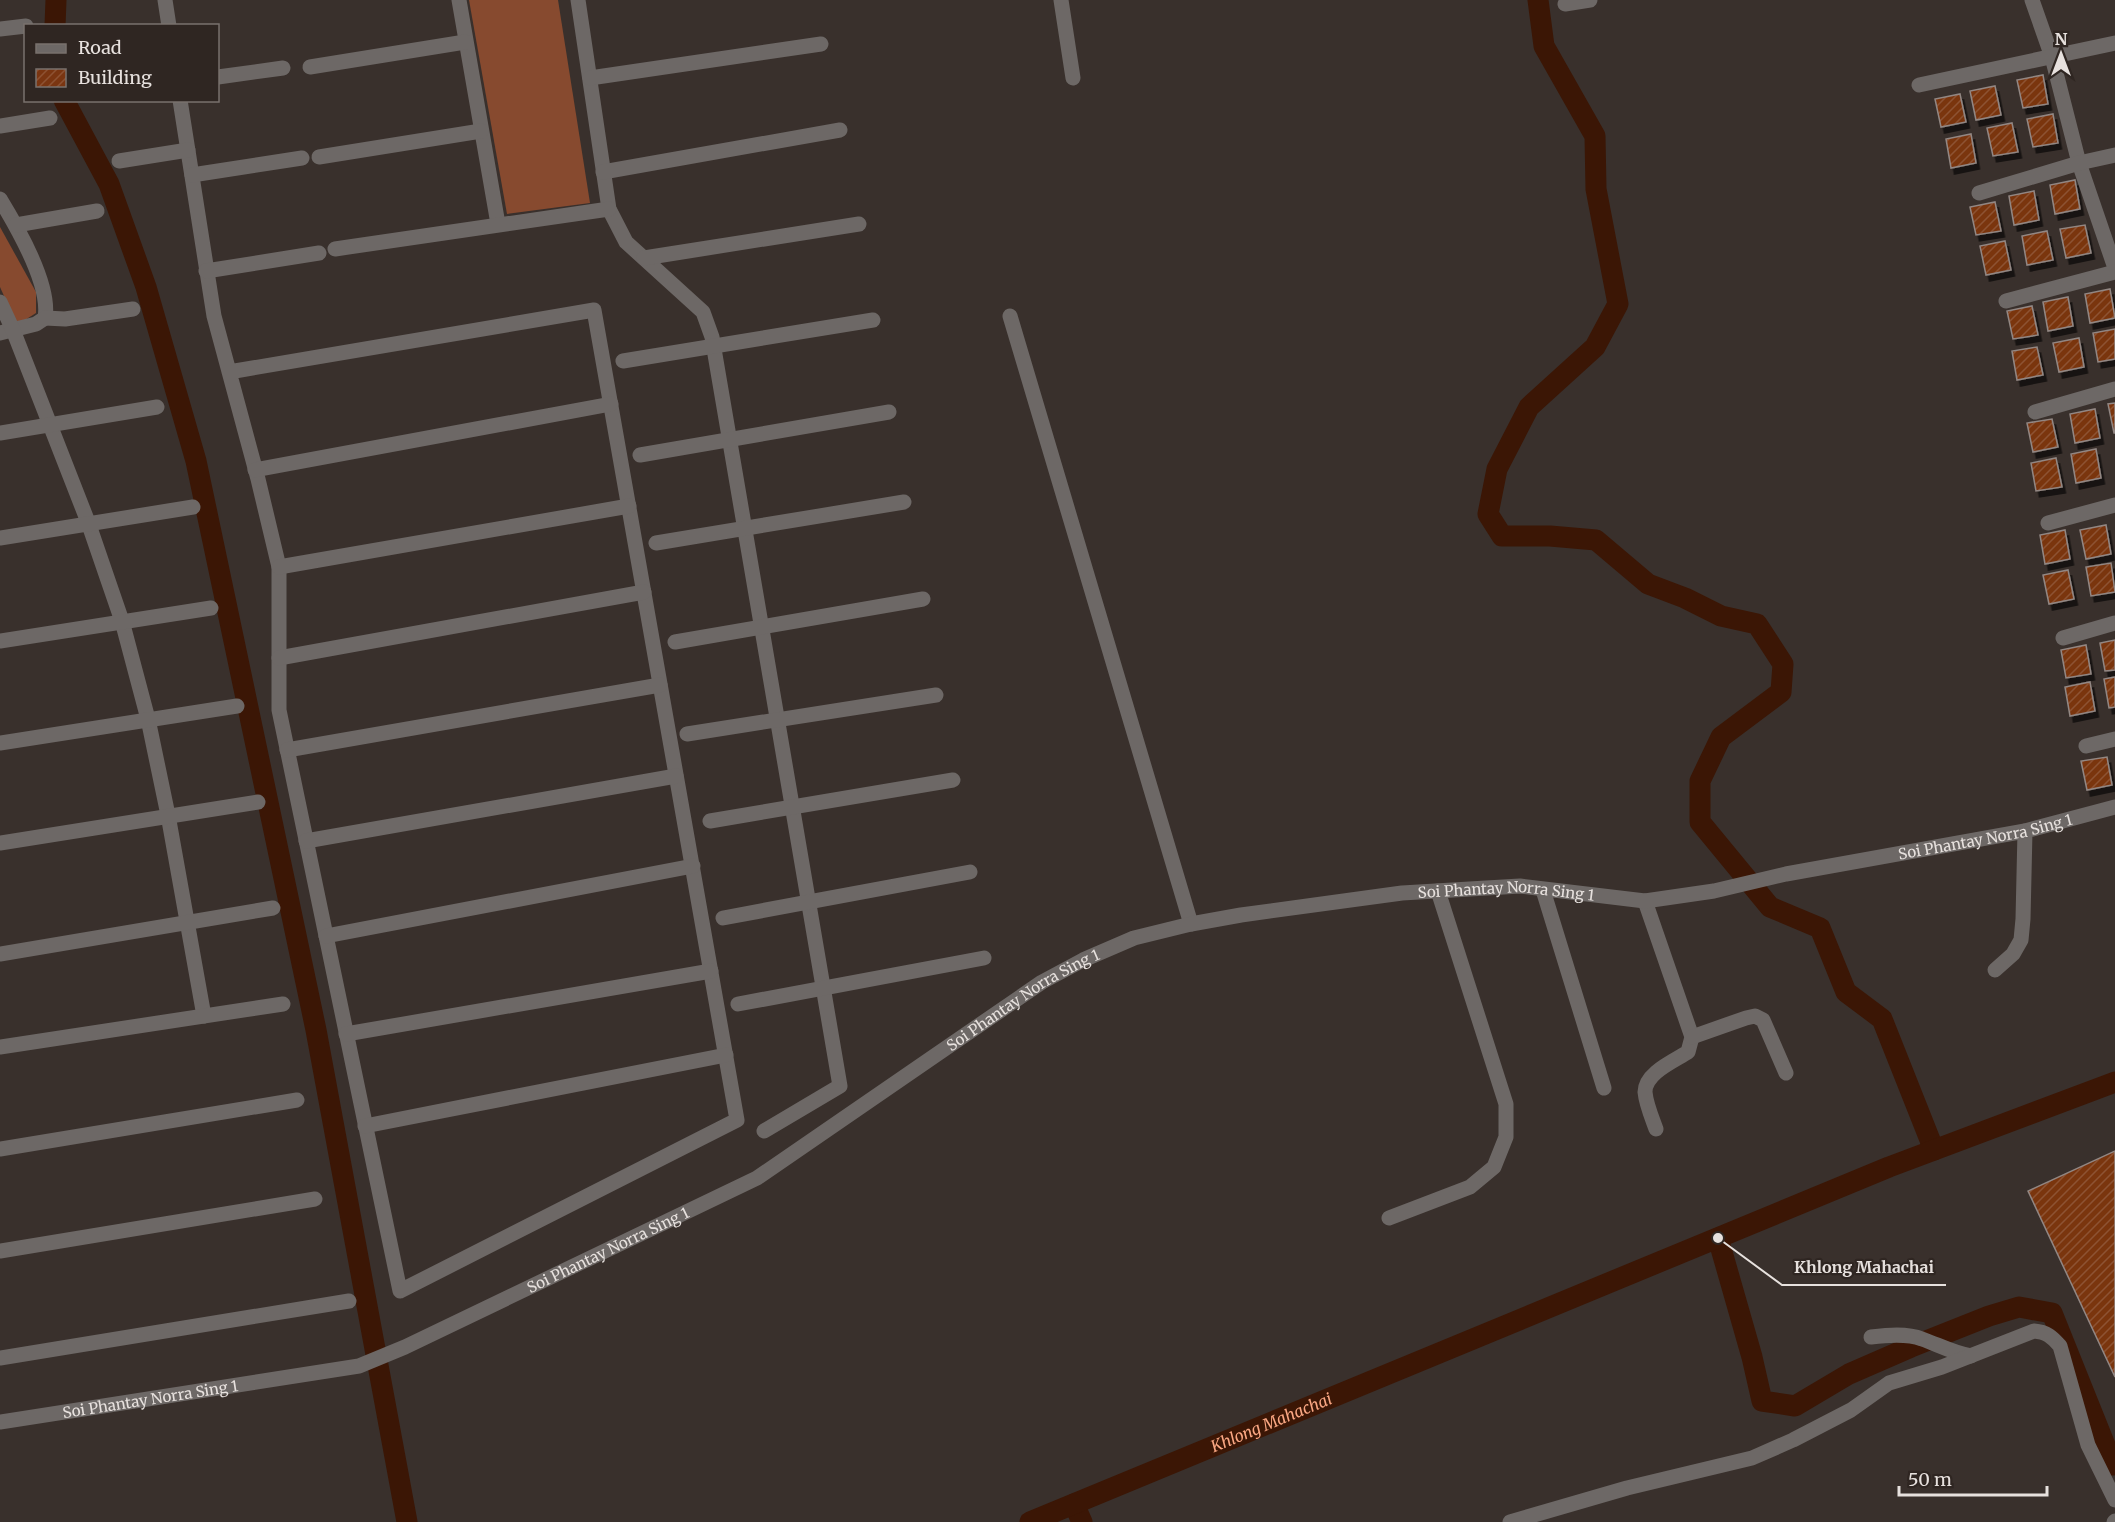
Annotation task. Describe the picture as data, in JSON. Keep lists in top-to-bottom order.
{
  "streets": {
    "street": ["Soi Phantay Norra Sing 1"]
  },
  "water": ["Khlong Mahachai"],
  "places": ["Khlong Mahachai"],
  "legend": ["Road", "Building"],
  "scale_bar": "50 m",
  "north": "top"
}
